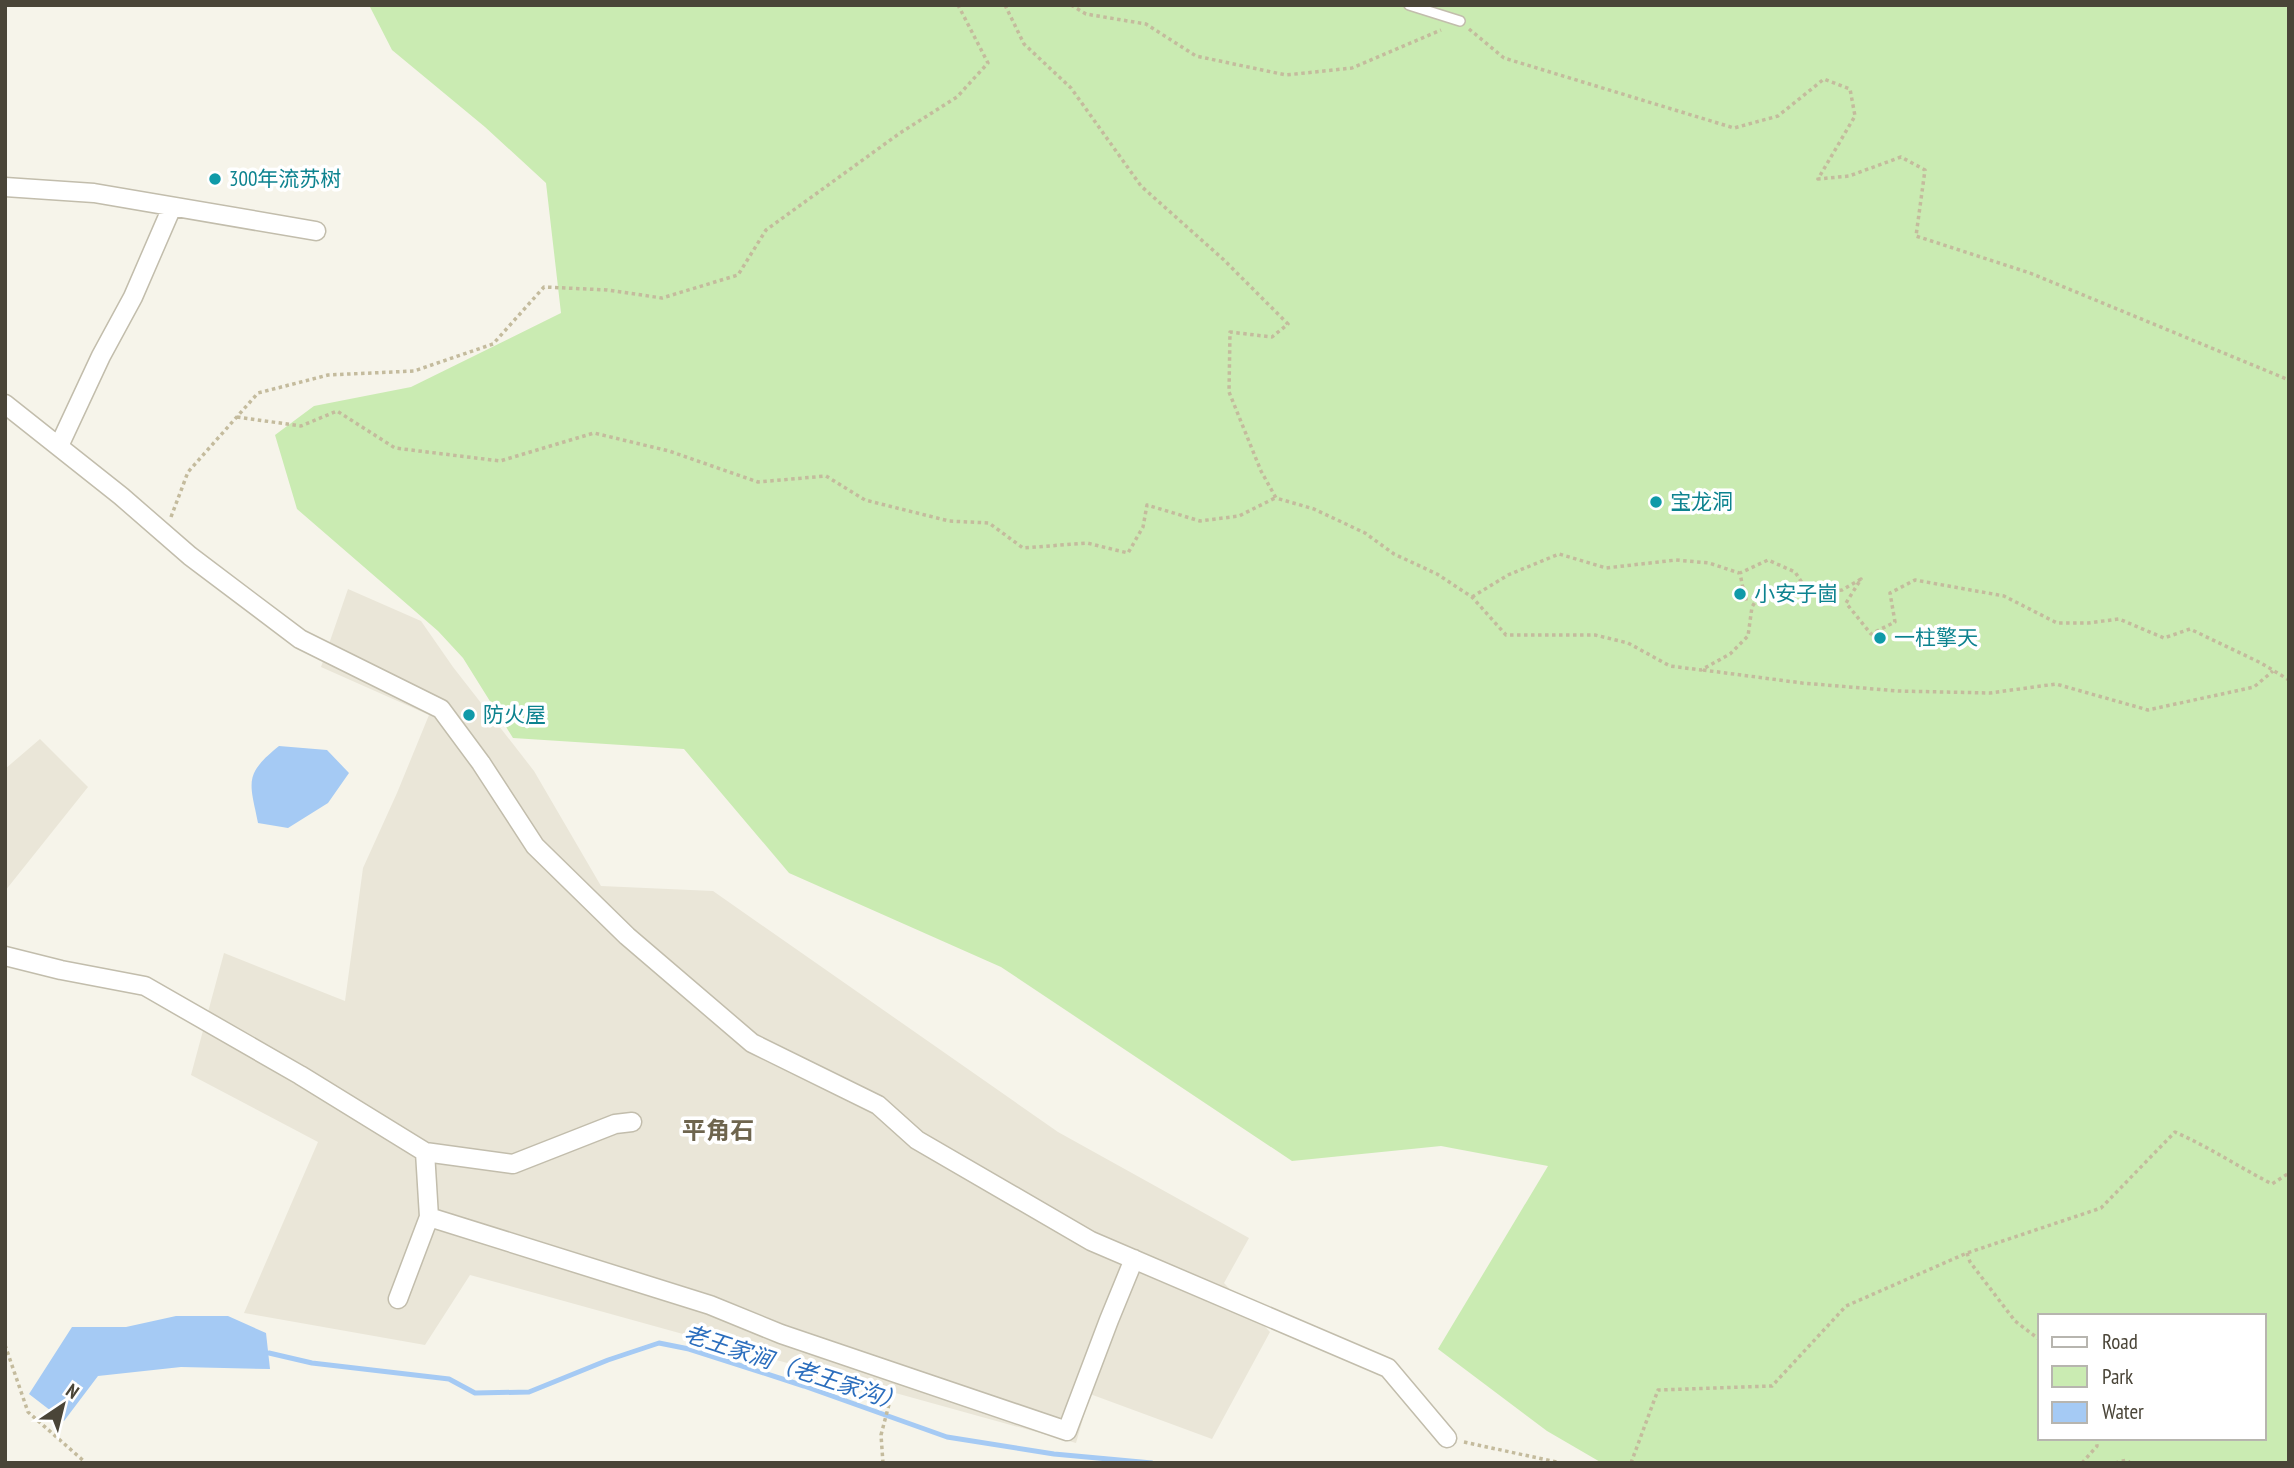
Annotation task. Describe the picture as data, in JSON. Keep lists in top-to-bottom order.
{
  "districts": ["平角石"],
  "water": ["老王家涧（老王家沟）"],
  "places": [
    "300年流苏树",
    "宝龙洞",
    "小安子崮",
    "一柱擎天",
    "防火屋"
  ],
  "legend": ["Road", "Park", "Water"],
  "north": "top right"
}
